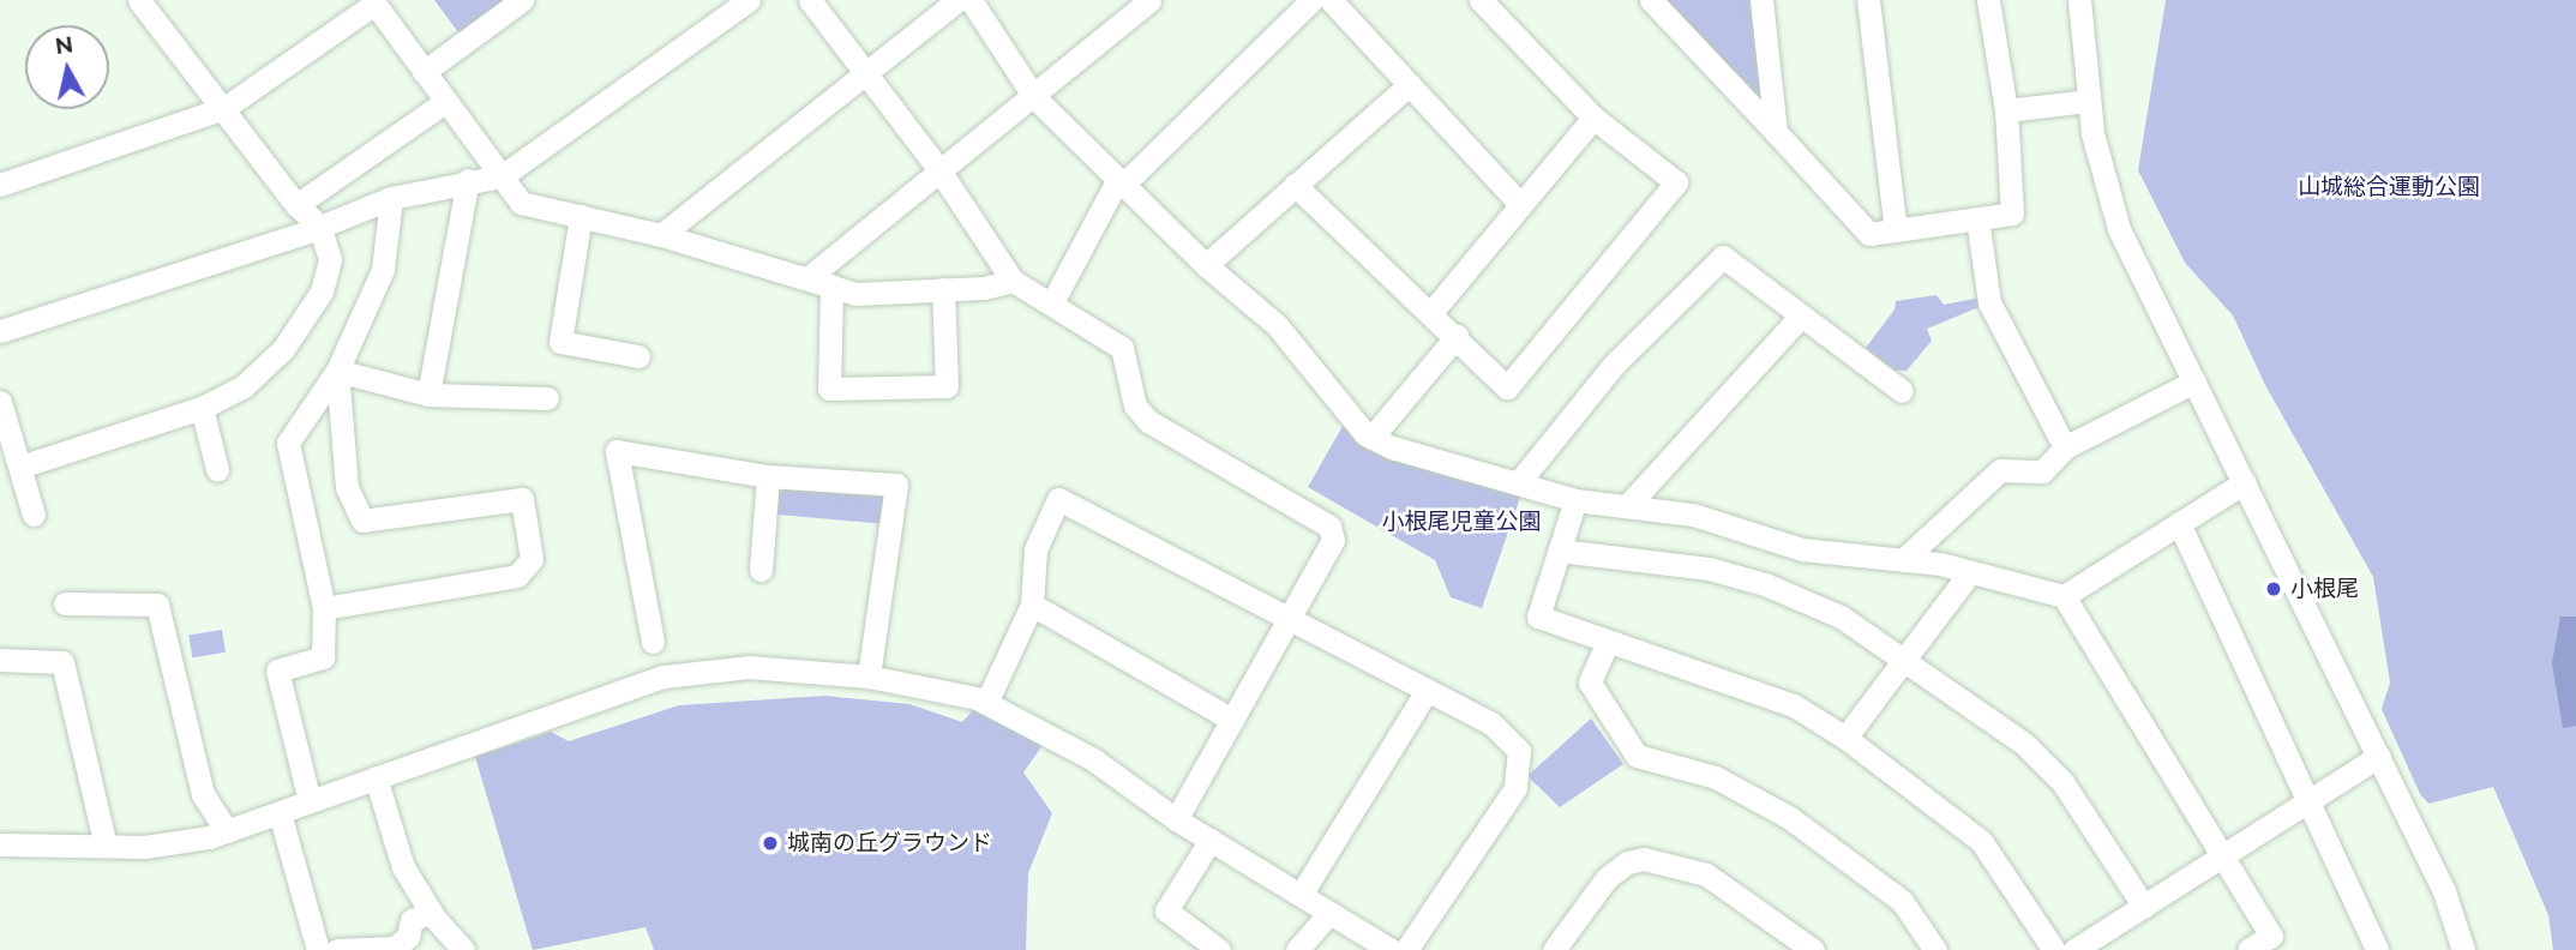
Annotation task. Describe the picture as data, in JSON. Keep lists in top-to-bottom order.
{
  "parks": ["山城総合運動公園", "小根尾児童公園"],
  "places": ["小根尾", "城南の丘グラウンド"],
  "north": "top"
}
